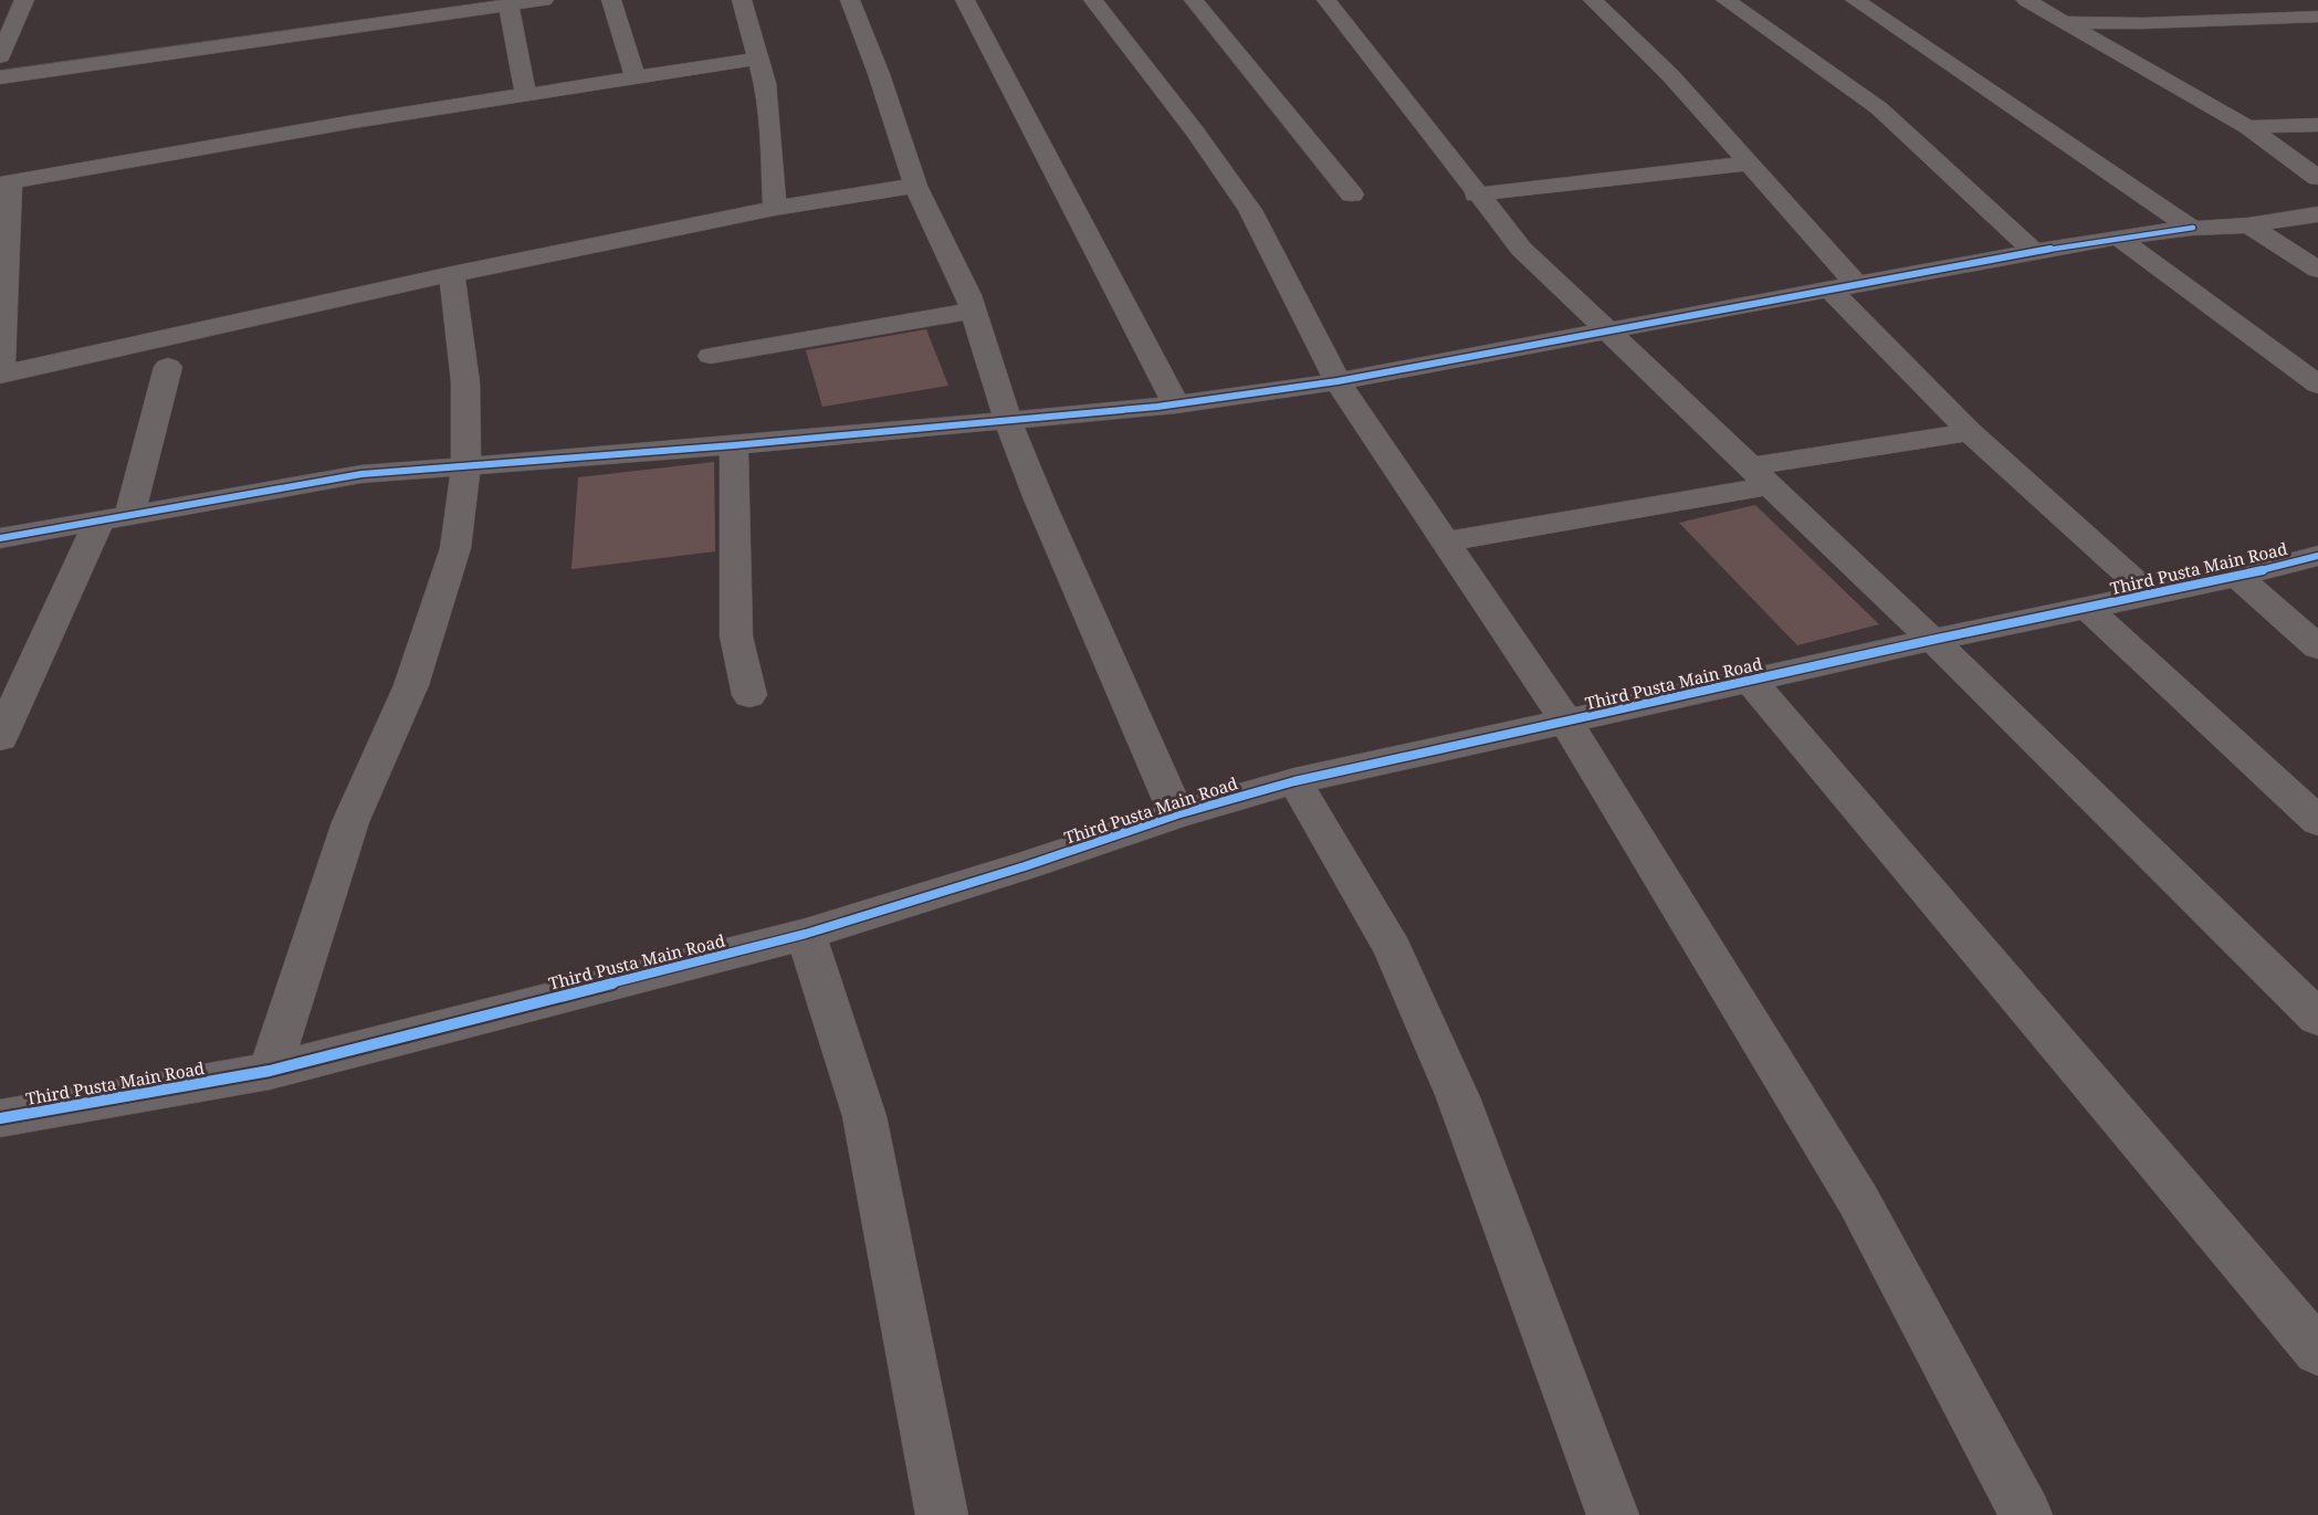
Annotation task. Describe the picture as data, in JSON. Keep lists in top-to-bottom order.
{
  "streets": {
    "street": ["Third Pusta Main Road"]
  }
}
